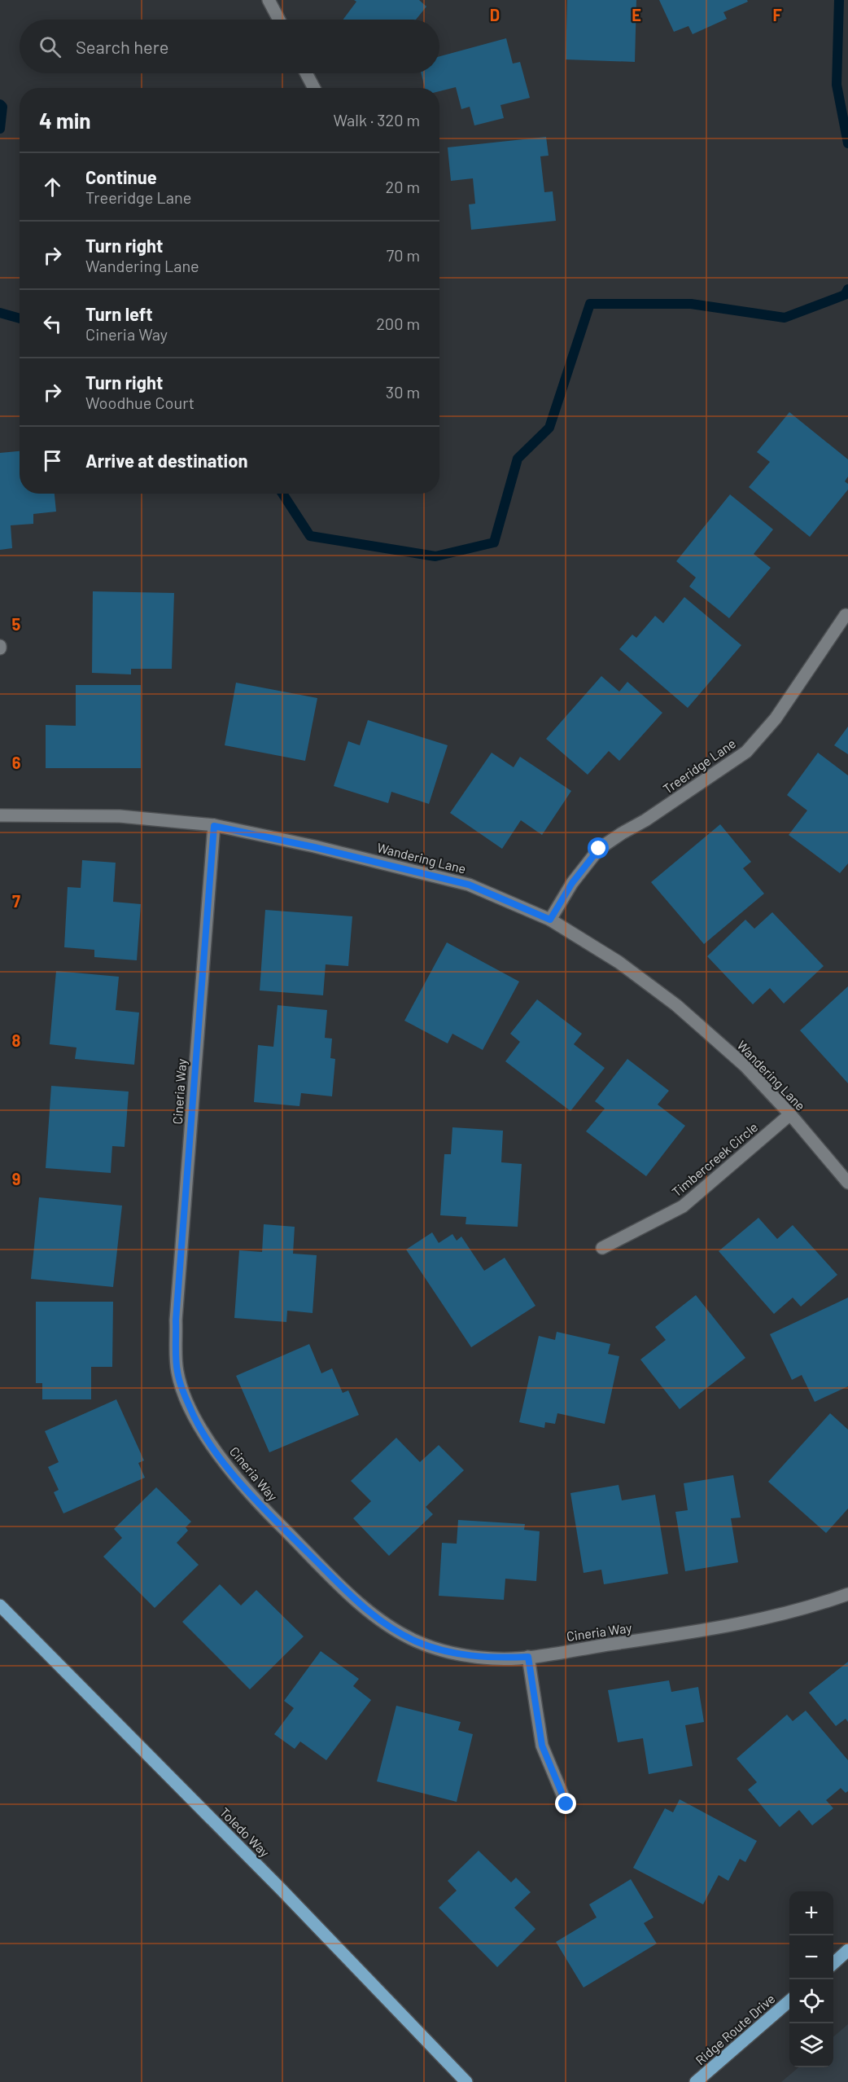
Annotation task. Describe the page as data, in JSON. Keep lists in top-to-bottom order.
{
  "streets": {
    "main road": ["Toledo Way", "Ridge Route Drive"],
    "street": [
      "Treeridge Lane",
      "Wandering Lane",
      "Cineria Way",
      "Timbercreek Circle"
    ]
  },
  "crossings": [
    ["Treeridge Lane", "Wandering Lane"],
    ["Wandering Lane", "Cineria Way"],
    ["Wandering Lane", "Timbercreek Circle"]
  ],
  "page": {
    "search": "Search here",
    "heading": ["4 min", "Walk · 320 m"],
    "list": [
      ["Continue", "Treeridge Lane", "20 m"],
      ["Turn right", "Wandering Lane", "70 m"],
      ["Turn left", "Cineria Way", "200 m"],
      ["Turn right", "Woodhue Court", "30 m"],
      "Arrive at destination"
    ],
    "map_buttons": ["+", "−"]
  },
  "grid": {
    "columns": ["D", "E", "F"],
    "rows": [
      "5",
      "6",
      "7",
      "8",
      "9"
    ]
  }
}
